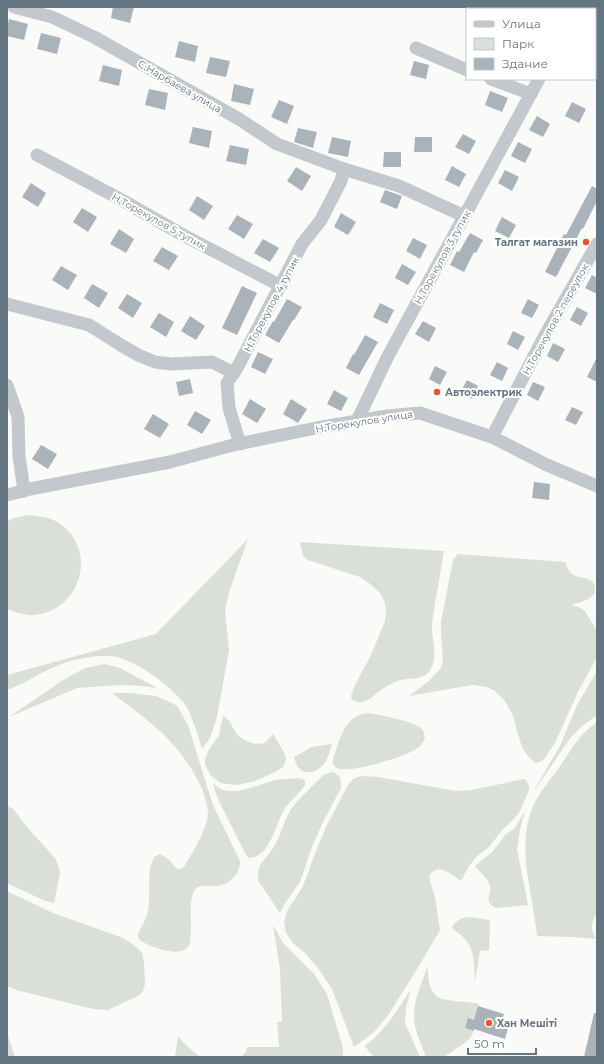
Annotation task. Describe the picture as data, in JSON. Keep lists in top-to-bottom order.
{
  "streets": {
    "street": [
      "С.Нарбаева улица",
      "Н.Торекулов 5 тупик",
      "Н.Торекулов 3 тупик",
      "Н.Торекулов 4 тупик",
      "Н.Торекулов 2 переулок",
      "Н.Торекулов улица"
    ]
  },
  "crossings": [
    ["С.Нарбаева улица", "Н.Торекулов 3 тупик"],
    ["С.Нарбаева улица", "Н.Торекулов 4 тупик"],
    ["Н.Торекулов 5 тупик", "Н.Торекулов 4 тупик"],
    ["Н.Торекулов 3 тупик", "Н.Торекулов улица"],
    ["Н.Торекулов 4 тупик", "Н.Торекулов улица"],
    ["Н.Торекулов 2 переулок", "Н.Торекулов улица"]
  ],
  "places": ["Талгат магазин", "Автоэлектрик", "Хан Мешіті"],
  "legend": ["Улица", "Парк", "Здание"],
  "scale_bar": "50 m"
}
